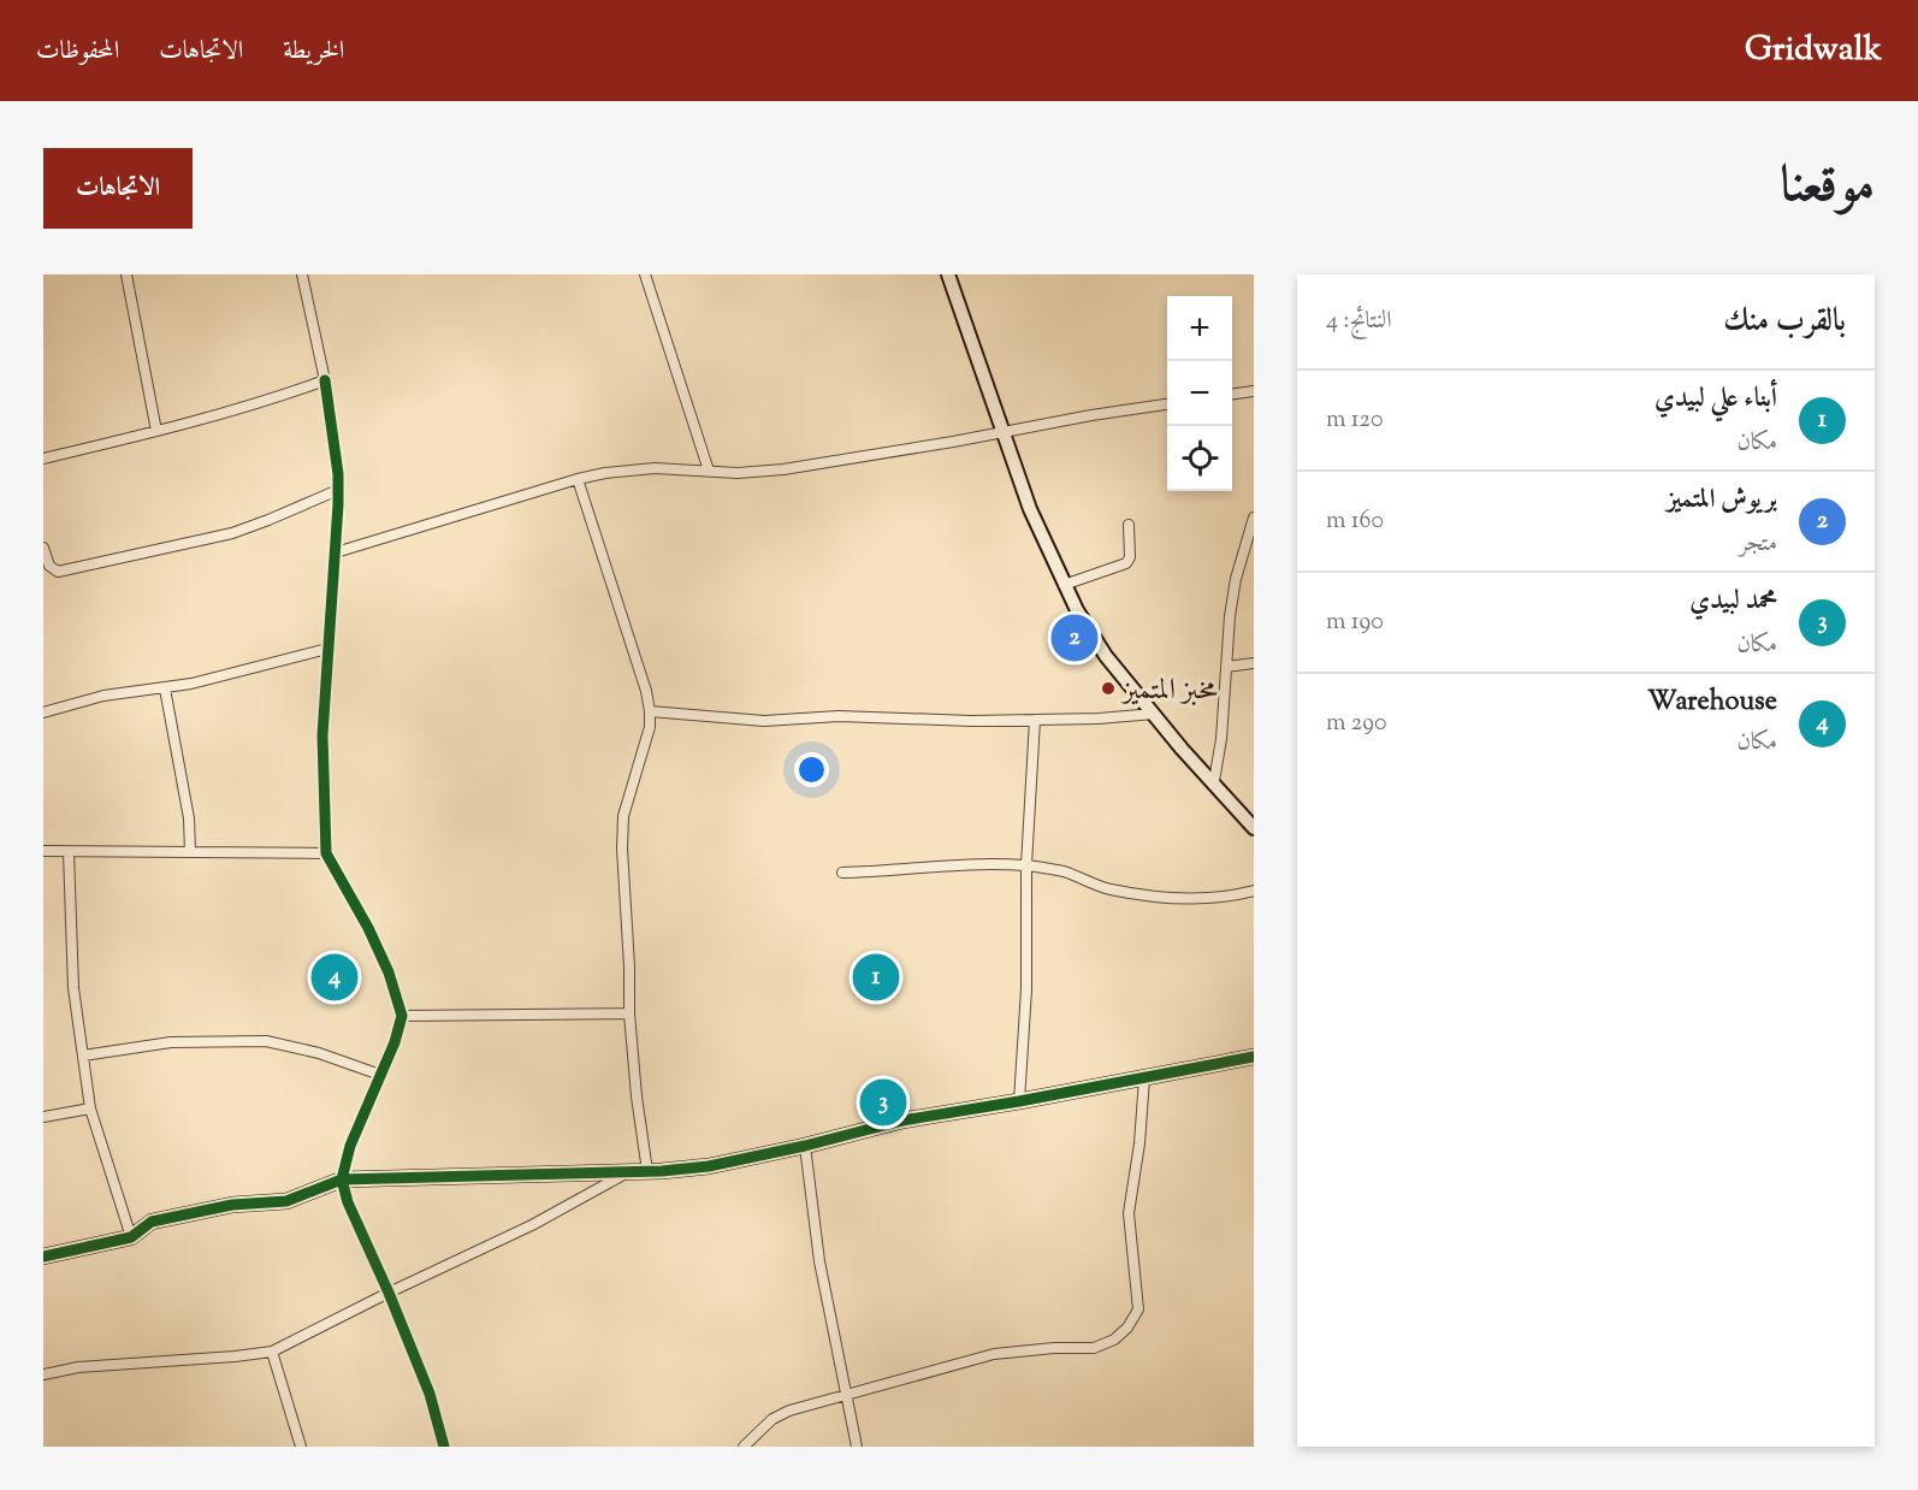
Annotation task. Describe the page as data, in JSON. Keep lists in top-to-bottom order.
{
  "places": ["مخبز المتميز"],
  "page": {
    "header": "Gridwalk",
    "nav": ["الخريطة", "الاتجاهات", "المحفوظات"],
    "title": "موقعنا",
    "buttons": "الاتجاهات",
    "heading": ["بالقرب منك", "النتائج: 4"],
    "map_buttons": ["+", "−"],
    "list": [
      {
        "mark": "1",
        "name": "أبناء علي لبيدي",
        "note": "مكان",
        "value": "120 m"
      },
      {
        "mark": "2",
        "name": "بريوش المتميز",
        "note": "متجر",
        "value": "160 m"
      },
      {
        "mark": "3",
        "name": "محمد لبيدي",
        "note": "مكان",
        "value": "190 m"
      },
      {
        "mark": "4",
        "name": "Warehouse",
        "note": "مكان",
        "value": "290 m"
      }
    ],
    "pins": [
      "2",
      "1",
      "4",
      "3"
    ]
  }
}
